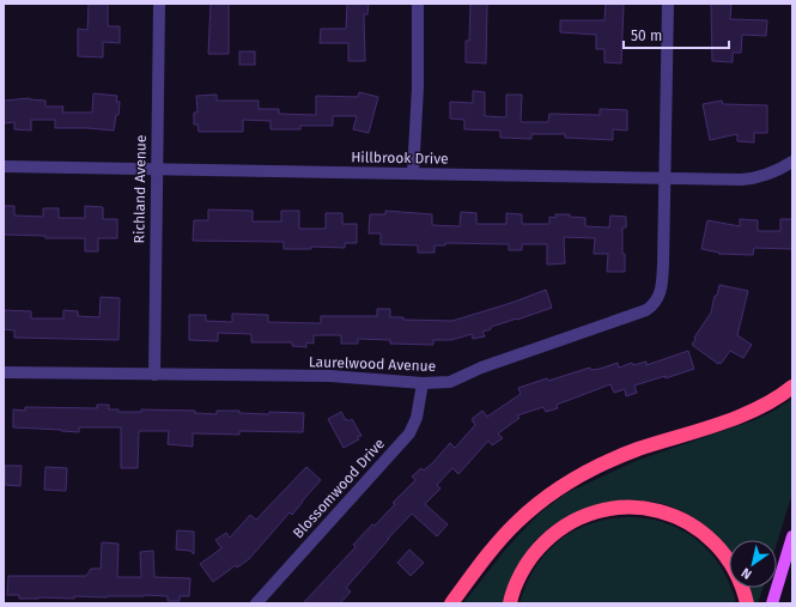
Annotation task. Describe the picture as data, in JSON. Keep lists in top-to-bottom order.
{
  "streets": {
    "street": [
      "Hillbrook Drive",
      "Richland Avenue",
      "Laurelwood Avenue",
      "Blossomwood Drive"
    ]
  },
  "crossings": [
    ["Hillbrook Drive", "Richland Avenue"],
    ["Hillbrook Drive", "Laurelwood Avenue"],
    ["Richland Avenue", "Laurelwood Avenue"],
    ["Laurelwood Avenue", "Blossomwood Drive"]
  ],
  "scale_bar": "50 m",
  "north": "bottom left"
}
